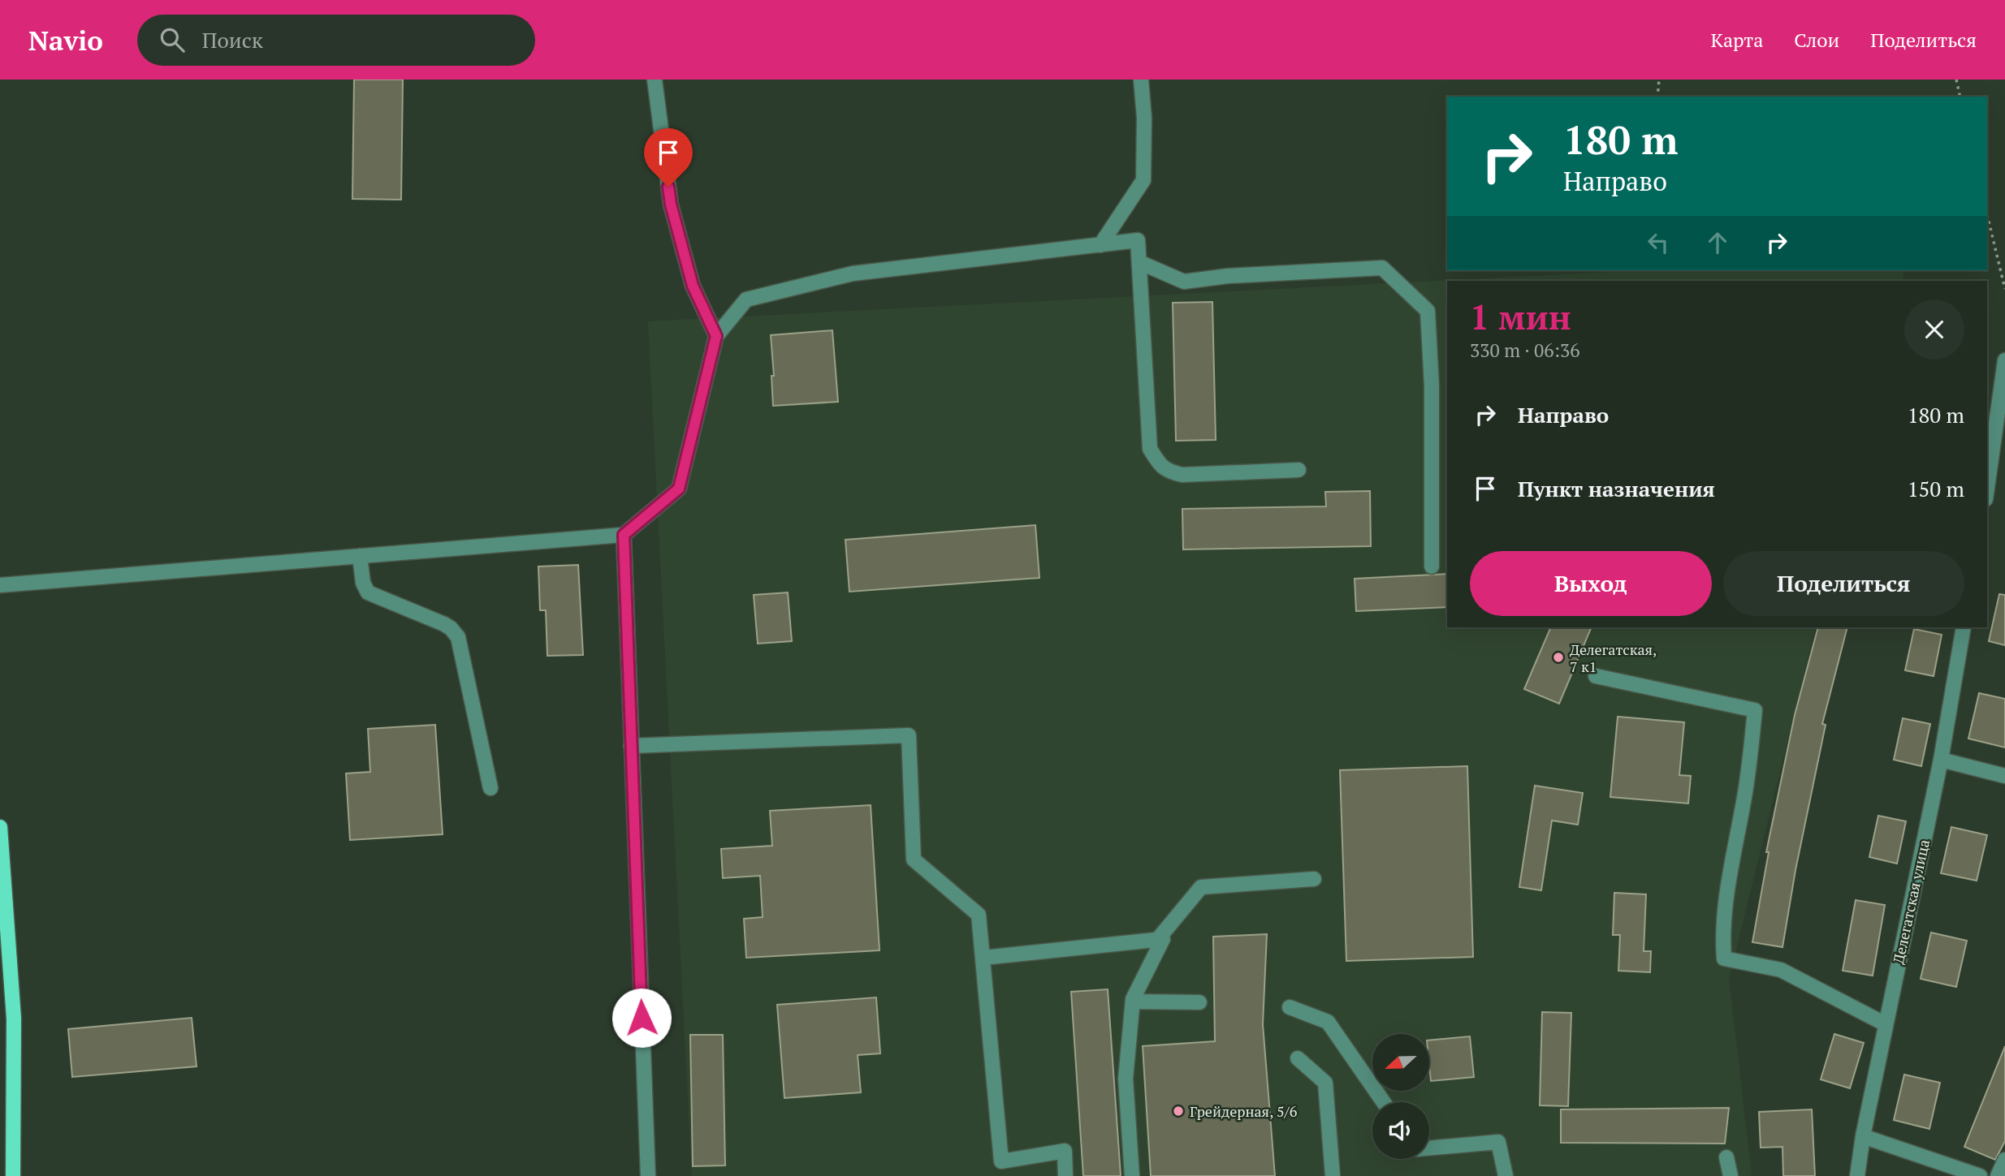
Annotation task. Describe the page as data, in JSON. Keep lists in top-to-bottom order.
{
  "streets": {
    "street": ["Делегатская улица"]
  },
  "places": ["Делегатская, 7 к1", "Грейдерная, 5/6"],
  "north": "left",
  "page": {
    "header": "Navio",
    "search": "Поиск",
    "nav": ["Карта", "Слои", "Поделиться"],
    "turn": ["180 m", "Направо"],
    "heading": ["1 мин", "330 m · 06:36"],
    "list": [
      {
        "name": "Направо",
        "value": "180 m"
      },
      {
        "name": "Пункт назначения",
        "value": "150 m"
      }
    ],
    "buttons": ["Выход", "Поделиться"]
  }
}
